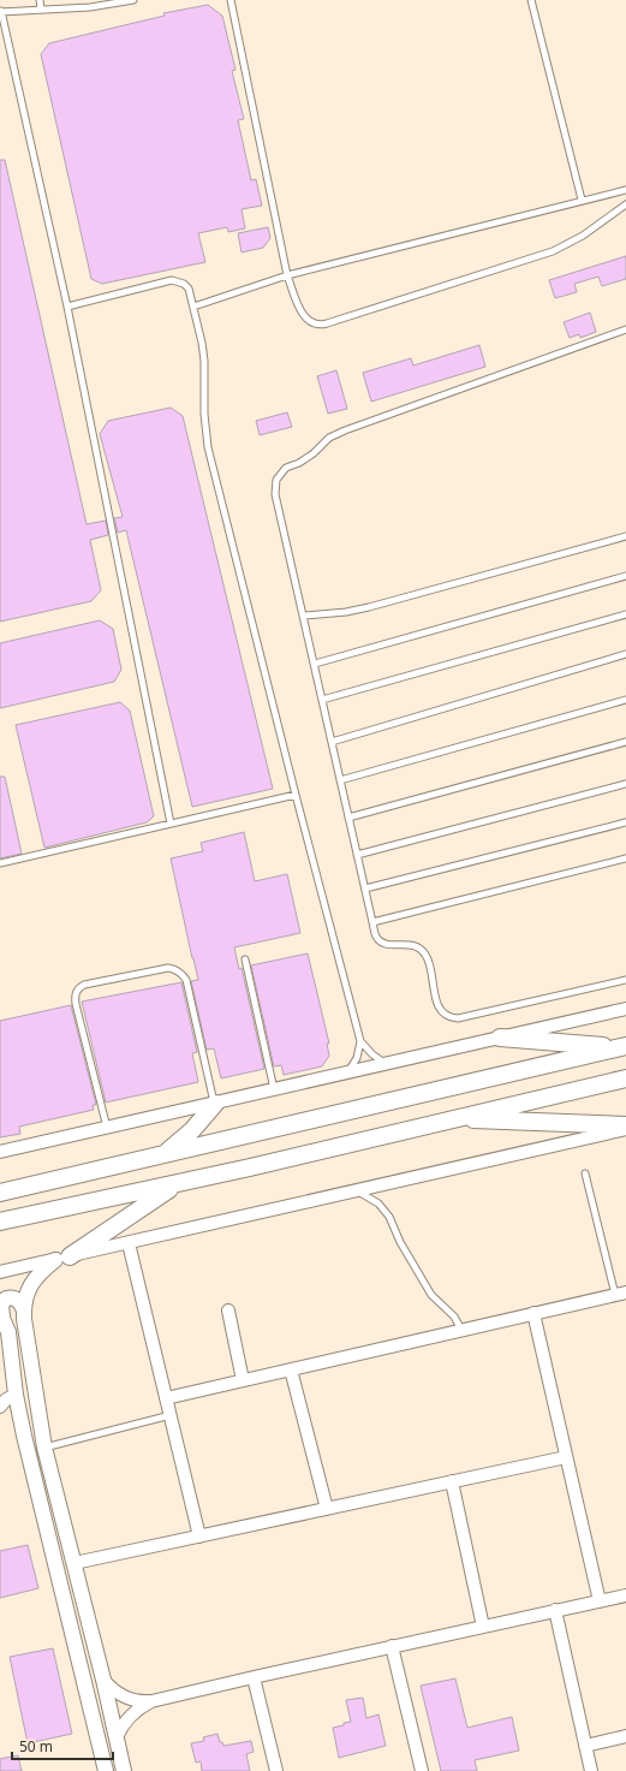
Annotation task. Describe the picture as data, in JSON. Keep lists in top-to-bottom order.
{
  "scale_bar": "50 m"
}
